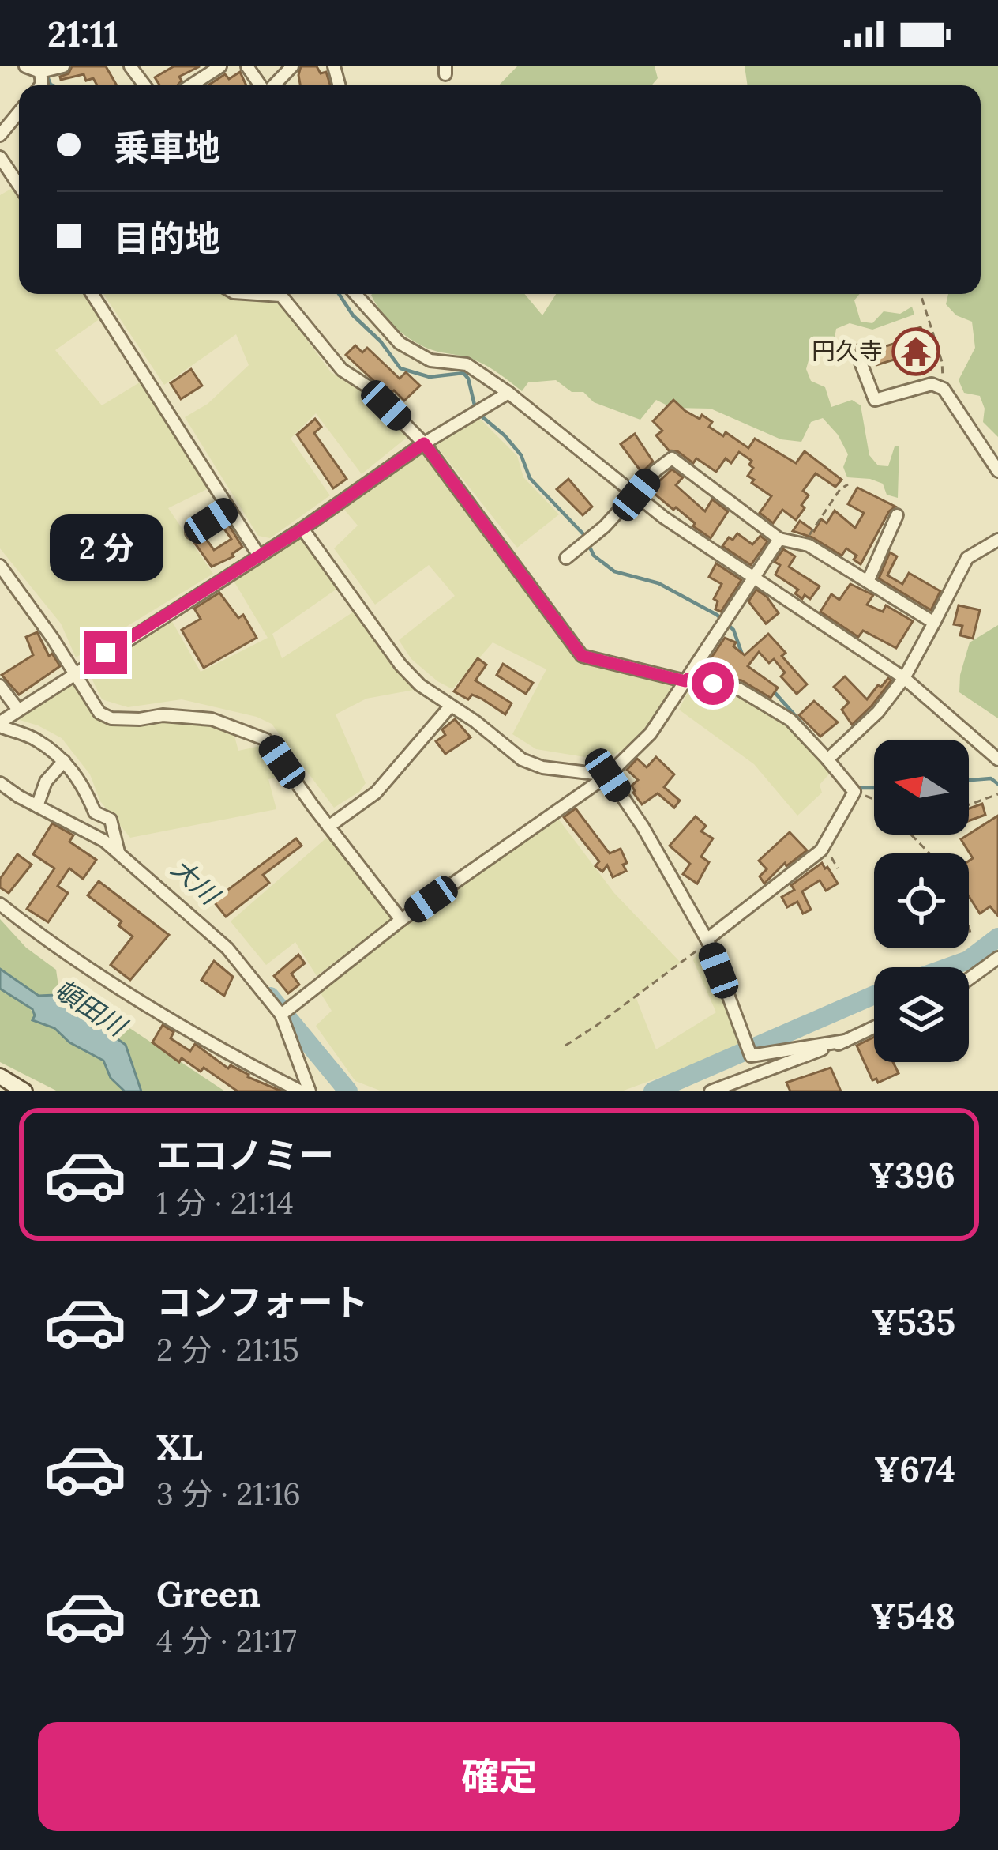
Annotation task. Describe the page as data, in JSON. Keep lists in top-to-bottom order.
{
  "water": ["大川", "頓田川"],
  "places": {
    "temple": ["円久寺"]
  },
  "north": "left",
  "page": {
    "status": "21:11",
    "banner": ["乗車地", "目的地"],
    "bubble": "2 分",
    "list": [
      {
        "name": "エコノミー",
        "note": "1 分 · 21:14",
        "value": "¥396"
      },
      {
        "name": "コンフォート",
        "note": "2 分 · 21:15",
        "value": "¥535"
      },
      {
        "name": "XL",
        "note": "3 分 · 21:16",
        "value": "¥674"
      },
      {
        "name": "Green",
        "note": "4 分 · 21:17",
        "value": "¥548"
      }
    ],
    "buttons": "確定"
  }
}
